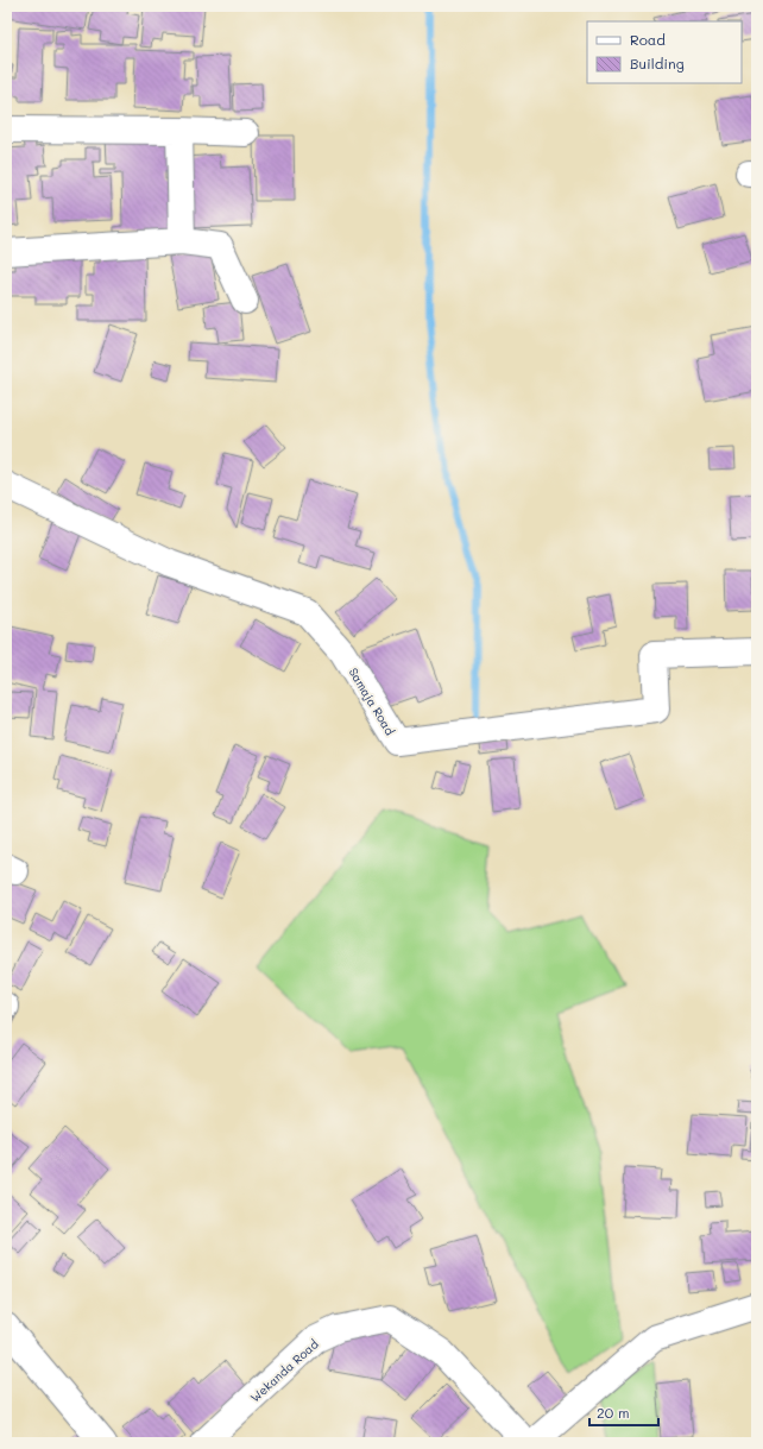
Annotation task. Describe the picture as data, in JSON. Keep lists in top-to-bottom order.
{
  "streets": {
    "street": ["Samaja Road", "Wekanda Road"]
  },
  "legend": ["Road", "Building"],
  "scale_bar": "20 m"
}
